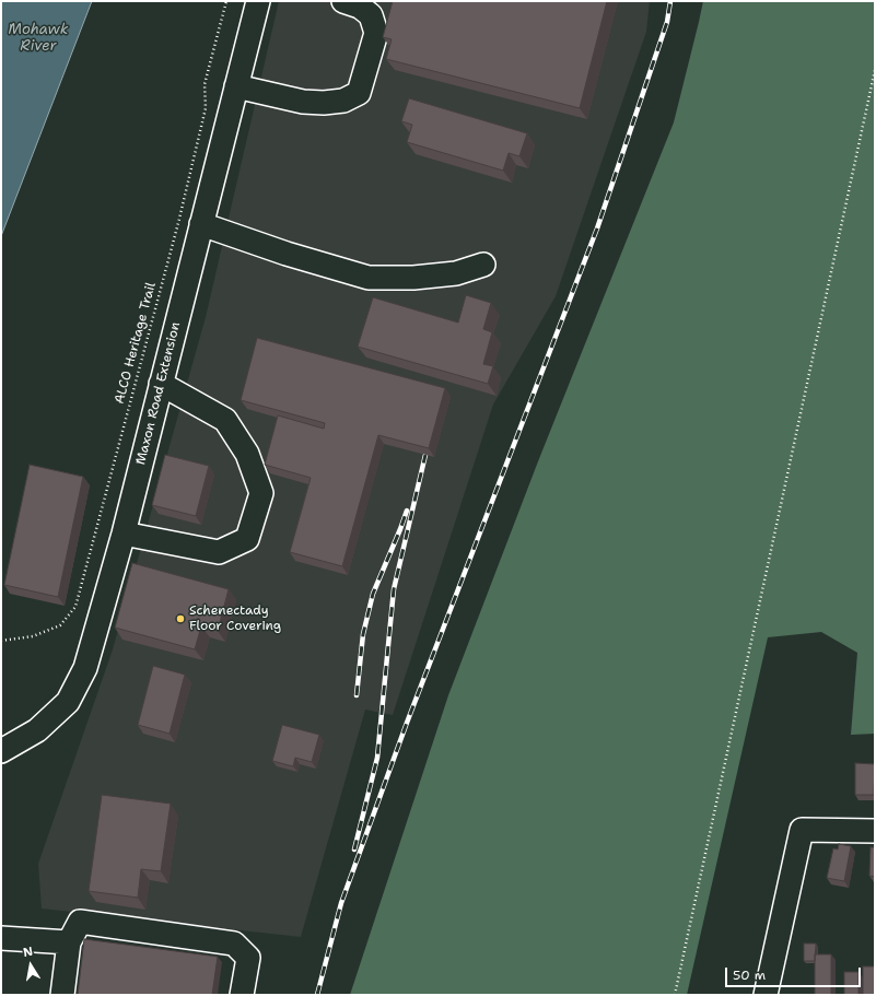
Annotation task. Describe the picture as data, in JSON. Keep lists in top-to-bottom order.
{
  "streets": {
    "street": ["Maxon Road Extension"],
    "path": ["ALCO Heritage Trail"]
  },
  "water": ["Mohawk River"],
  "places": ["Schenectady Floor Covering"],
  "scale_bar": "50 m",
  "north": "top"
}
